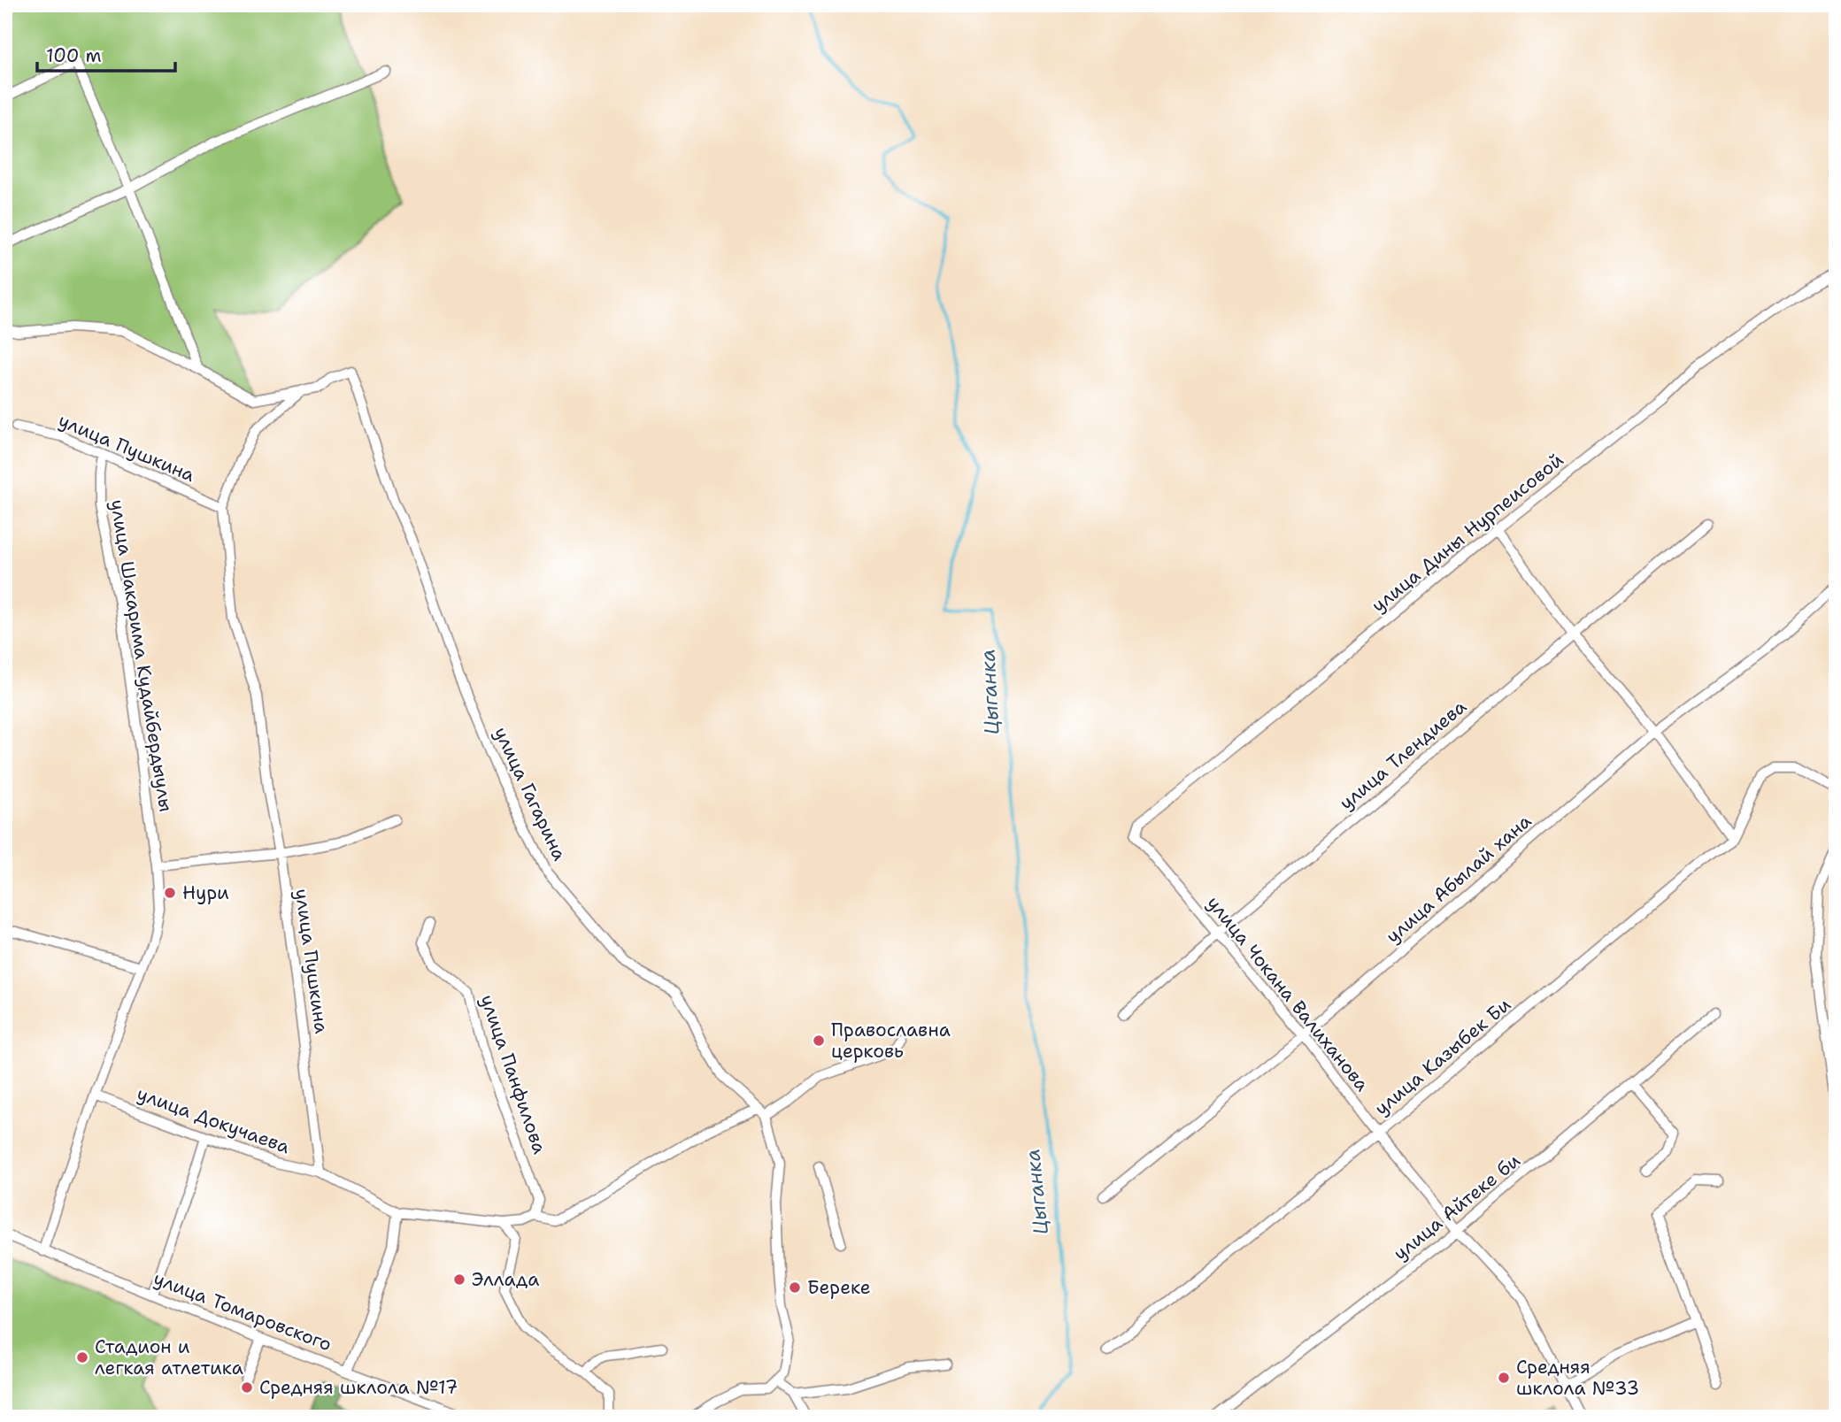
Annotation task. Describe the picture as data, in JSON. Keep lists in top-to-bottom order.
{
  "streets": {
    "street": [
      "улица Пушкина",
      "улица Дины Нурпеисовой",
      "улица Шакарима Кудайбердыулы",
      "улица Тлендиева",
      "улица Гагарина",
      "улица Абылай хана",
      "улица Чокана Валиханова",
      "улица Казыбек Би",
      "улица Панфилова",
      "улица Докучаева",
      "улица Айтеке би",
      "улица Томаровского"
    ]
  },
  "crossings": [
    ["улица Пушкина", "улица Шакарима Кудайбердыулы"],
    ["улица Пушкина", "улица Гагарина"],
    ["улица Пушкина", "улица Докучаева"],
    ["улица Дины Нурпеисовой", "улица Чокана Валиханова"],
    ["улица Шакарима Кудайбердыулы", "улица Докучаева"],
    ["улица Шакарима Кудайбердыулы", "улица Томаровского"],
    ["улица Тлендиева", "улица Чокана Валиханова"],
    ["улица Абылай хана", "улица Чокана Валиханова"],
    ["улица Чокана Валиханова", "улица Казыбек Би"],
    ["улица Чокана Валиханова", "улица Айтеке би"]
  ],
  "water": ["Цыганка"],
  "places": [
    "Нури",
    "Православна церковь",
    "Эллада",
    "Береке",
    "Стадион и легкая атлетика",
    "Средняя шклола №33",
    "Средняя шклола №17"
  ],
  "scale_bar": "100 m"
}
